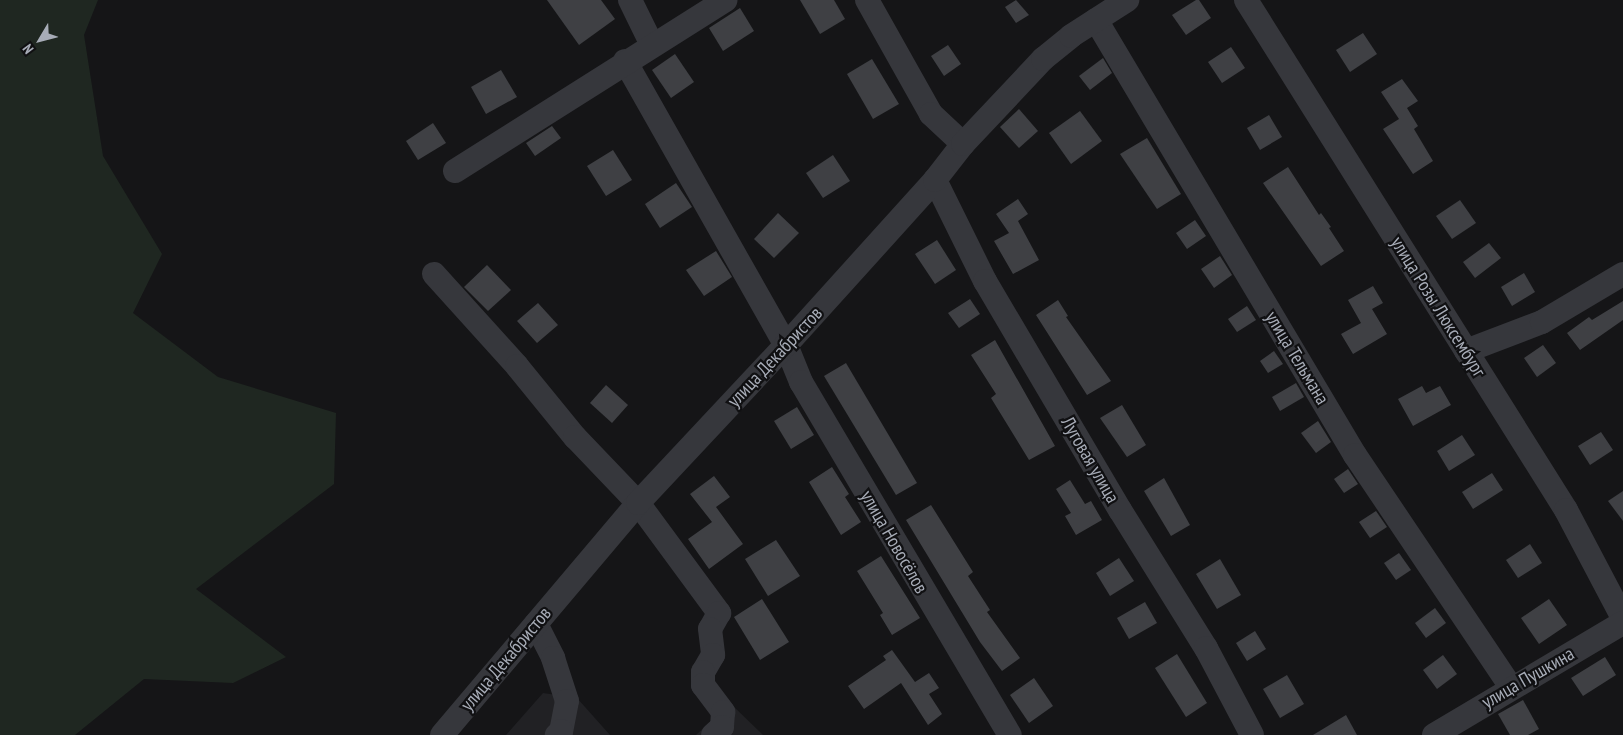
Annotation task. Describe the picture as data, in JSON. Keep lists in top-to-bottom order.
{
  "streets": {
    "street": [
      "улица Розы Люксембург",
      "улица Декабристов",
      "улица Тельмана",
      "Луговая улица",
      "улица Новосёлов",
      "улица Пушкина"
    ]
  },
  "crossings": [
    ["улица Декабристов", "улица Тельмана"],
    ["улица Декабристов", "Луговая улица"],
    ["улица Декабристов", "улица Новосёлов"],
    ["улица Тельмана", "улица Пушкина"]
  ],
  "north": "bottom left"
}
